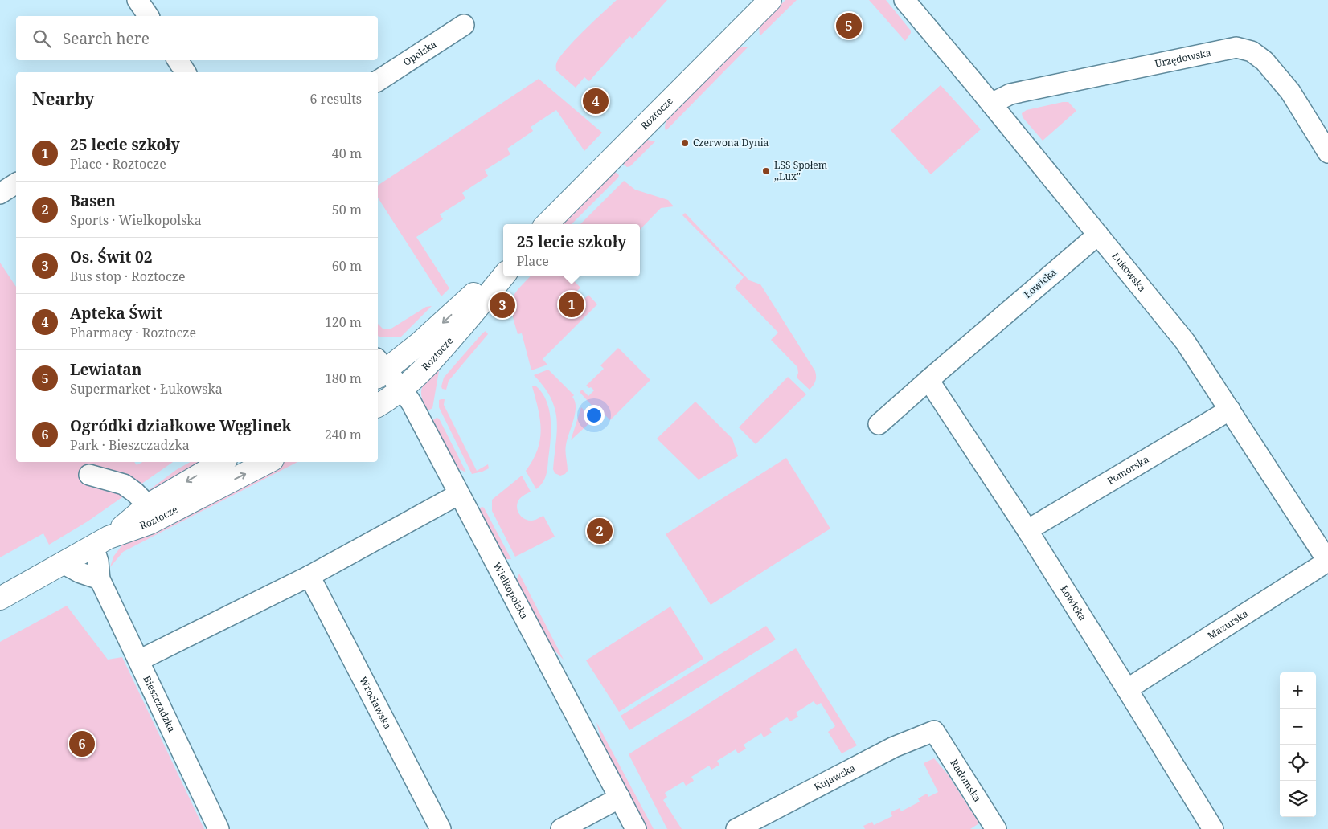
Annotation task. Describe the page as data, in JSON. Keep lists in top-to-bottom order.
{
  "streets": {
    "street": [
      "Opolska",
      "Urzędowska",
      "Roztocze",
      "Łukowska",
      "Łowicka",
      "Pomorska",
      "Wielkopolska",
      "Mazurska",
      "Wrocławska",
      "Bieszczadzka",
      "Kujawska",
      "Radomska"
    ]
  },
  "crossings": [
    ["Urzędowska", "Łukowska"],
    ["Roztocze", "Wielkopolska"],
    ["Roztocze", "Bieszczadzka"],
    ["Łukowska", "Łowicka"],
    ["Łukowska", "Pomorska"],
    ["Łukowska", "Mazurska"],
    ["Łowicka", "Pomorska"],
    ["Łowicka", "Mazurska"],
    ["Kujawska", "Radomska"]
  ],
  "places": ["Czerwona Dynia", "LSS Społem ,,Lux\""],
  "page": {
    "pins": [
      "5",
      "4",
      "1",
      "3",
      "2",
      "6"
    ],
    "search": "Search here",
    "heading": ["Nearby", "6 results"],
    "list": [
      {
        "mark": "1",
        "name": "25 lecie szkoły",
        "note": "Place · Roztocze",
        "value": "40 m"
      },
      {
        "mark": "2",
        "name": "Basen",
        "note": "Sports · Wielkopolska",
        "value": "50 m"
      },
      {
        "mark": "3",
        "name": "Os. Świt 02",
        "note": "Bus stop · Roztocze",
        "value": "60 m"
      },
      {
        "mark": "4",
        "name": "Apteka Świt",
        "note": "Pharmacy · Roztocze",
        "value": "120 m"
      },
      {
        "mark": "5",
        "name": "Lewiatan",
        "note": "Supermarket · Łukowska",
        "value": "180 m"
      },
      {
        "mark": "6",
        "name": "Ogródki działkowe Węglinek",
        "note": "Park · Bieszczadzka",
        "value": "240 m"
      }
    ],
    "popup": ["25 lecie szkoły", "Place"],
    "map_buttons": ["+", "−"]
  }
}
